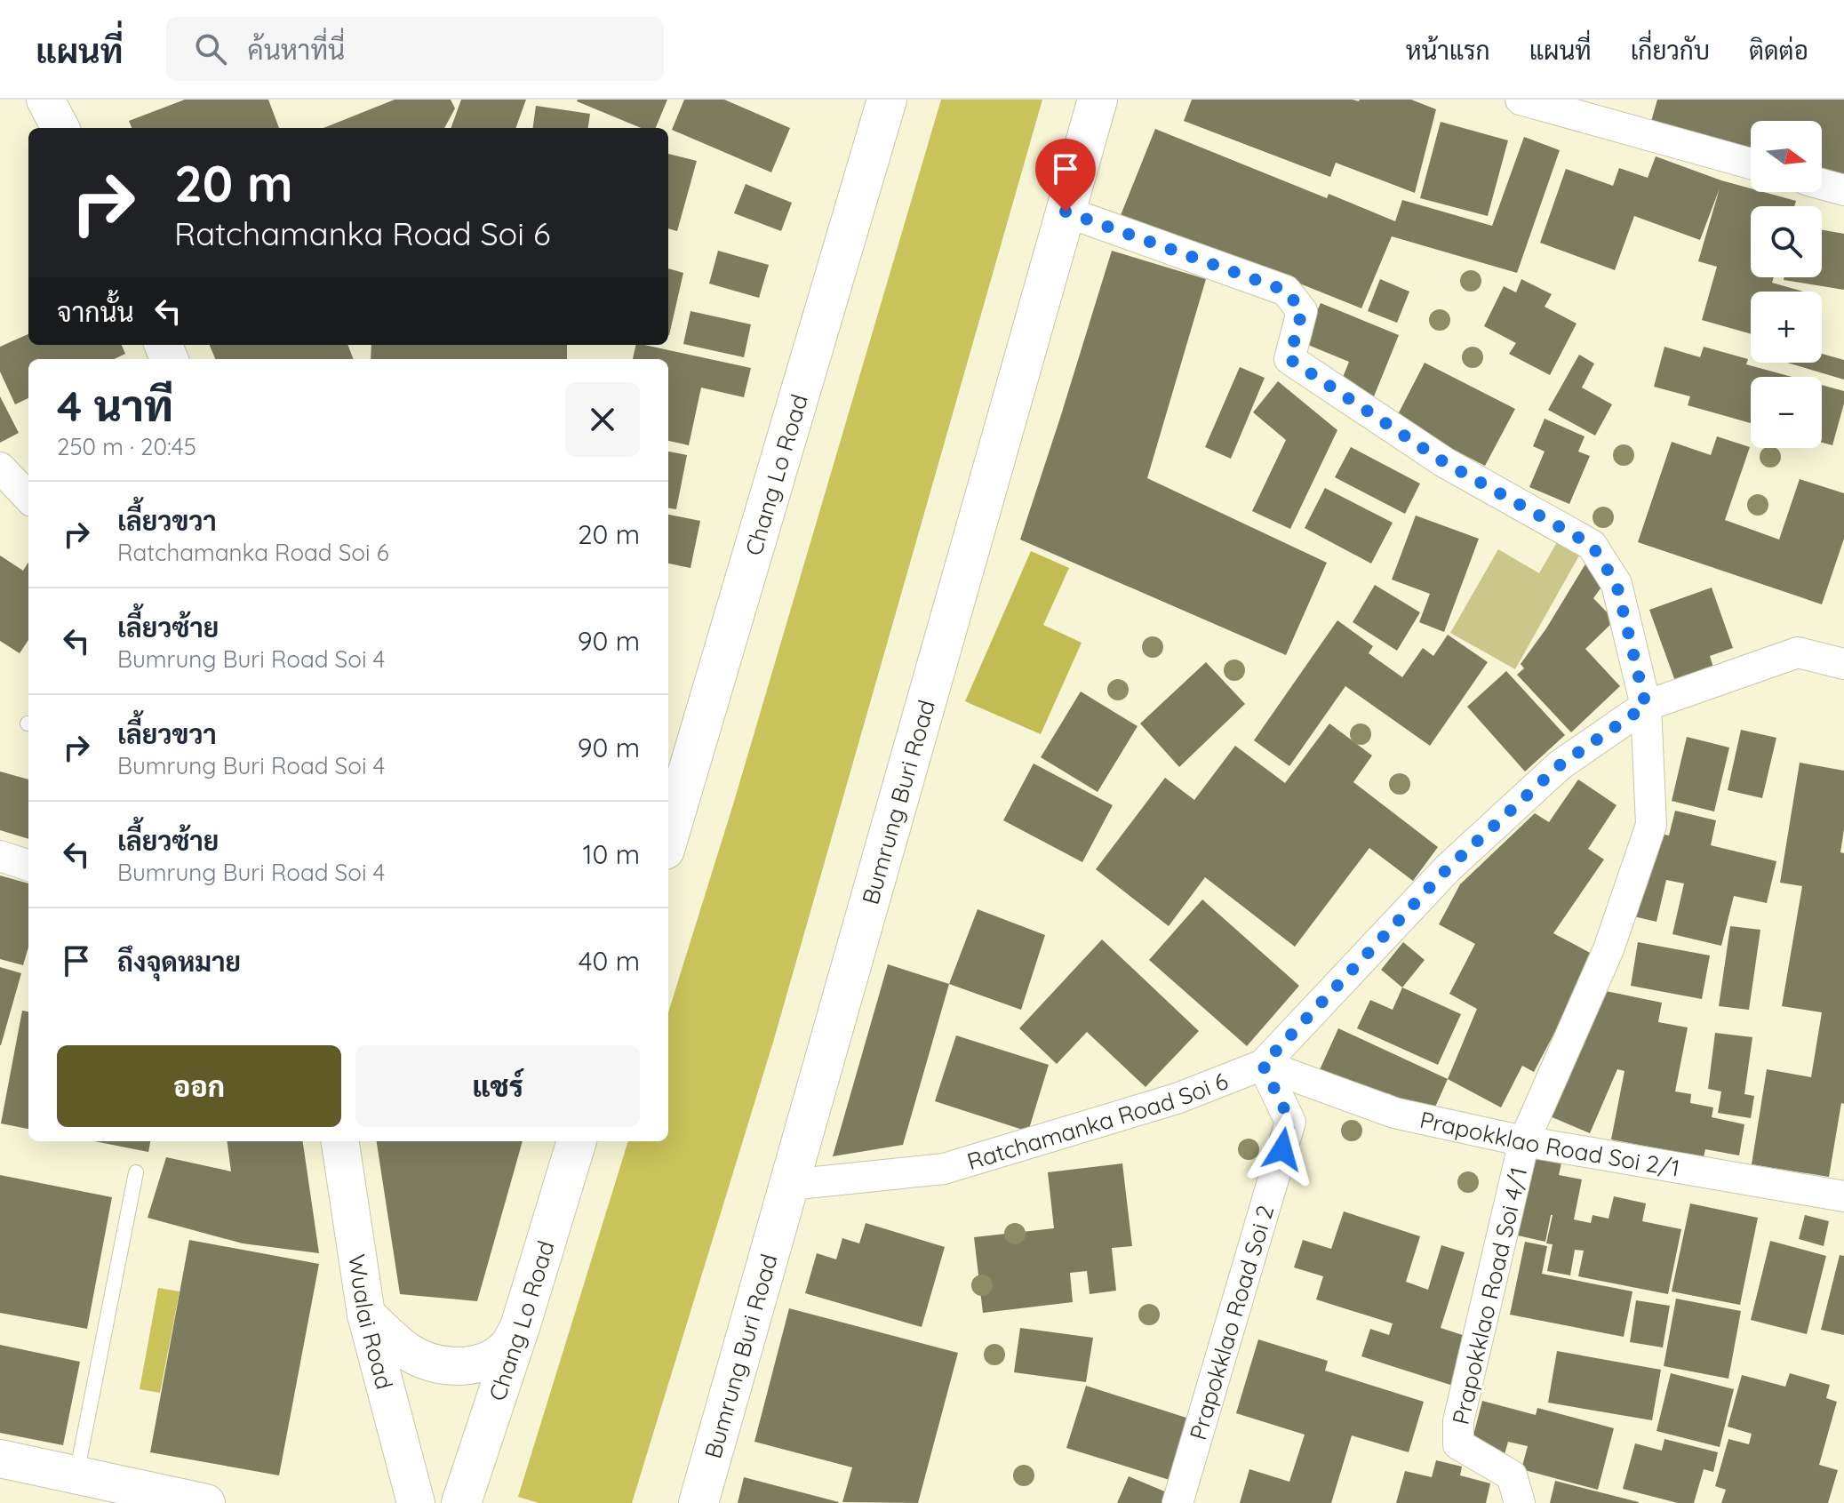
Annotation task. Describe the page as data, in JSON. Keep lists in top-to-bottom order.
{
  "streets": {
    "main road": ["Chang Lo Road", "Bumrung Buri Road"],
    "street": [
      "Ratchamanka Road Soi 6",
      "Prapokklao Road Soi 2/1",
      "Prapokklao Road Soi 4/1",
      "Wualai Road",
      "Prapokklao Road Soi 2"
    ]
  },
  "crossings": [
    ["Bumrung Buri Road", "Ratchamanka Road Soi 6"],
    ["Ratchamanka Road Soi 6", "Prapokklao Road Soi 2/1"],
    ["Ratchamanka Road Soi 6", "Prapokklao Road Soi 2"],
    ["Prapokklao Road Soi 2/1", "Prapokklao Road Soi 4/1"],
    ["Prapokklao Road Soi 2/1", "Prapokklao Road Soi 2"]
  ],
  "north": "right",
  "page": {
    "header": "แผนที่",
    "search": "ค้นหาที่นี่",
    "nav": [
      "หน้าแรก",
      "แผนที่",
      "เกี่ยวกับ",
      "ติดต่อ"
    ],
    "map_buttons": ["+", "−"],
    "turn": ["20 m", "Ratchamanka Road Soi 6"],
    "then": "จากนั้น",
    "heading": ["4 นาที", "250 m · 20:45"],
    "list": [
      {
        "name": "เลี้ยวขวา",
        "note": "Ratchamanka Road Soi 6",
        "value": "20 m"
      },
      {
        "name": "เลี้ยวซ้าย",
        "note": "Bumrung Buri Road Soi 4",
        "value": "90 m"
      },
      {
        "name": "เลี้ยวขวา",
        "note": "Bumrung Buri Road Soi 4",
        "value": "90 m"
      },
      {
        "name": "เลี้ยวซ้าย",
        "note": "Bumrung Buri Road Soi 4",
        "value": "10 m"
      },
      {
        "name": "ถึงจุดหมาย",
        "value": "40 m"
      }
    ],
    "buttons": ["ออก", "แชร์"]
  }
}
